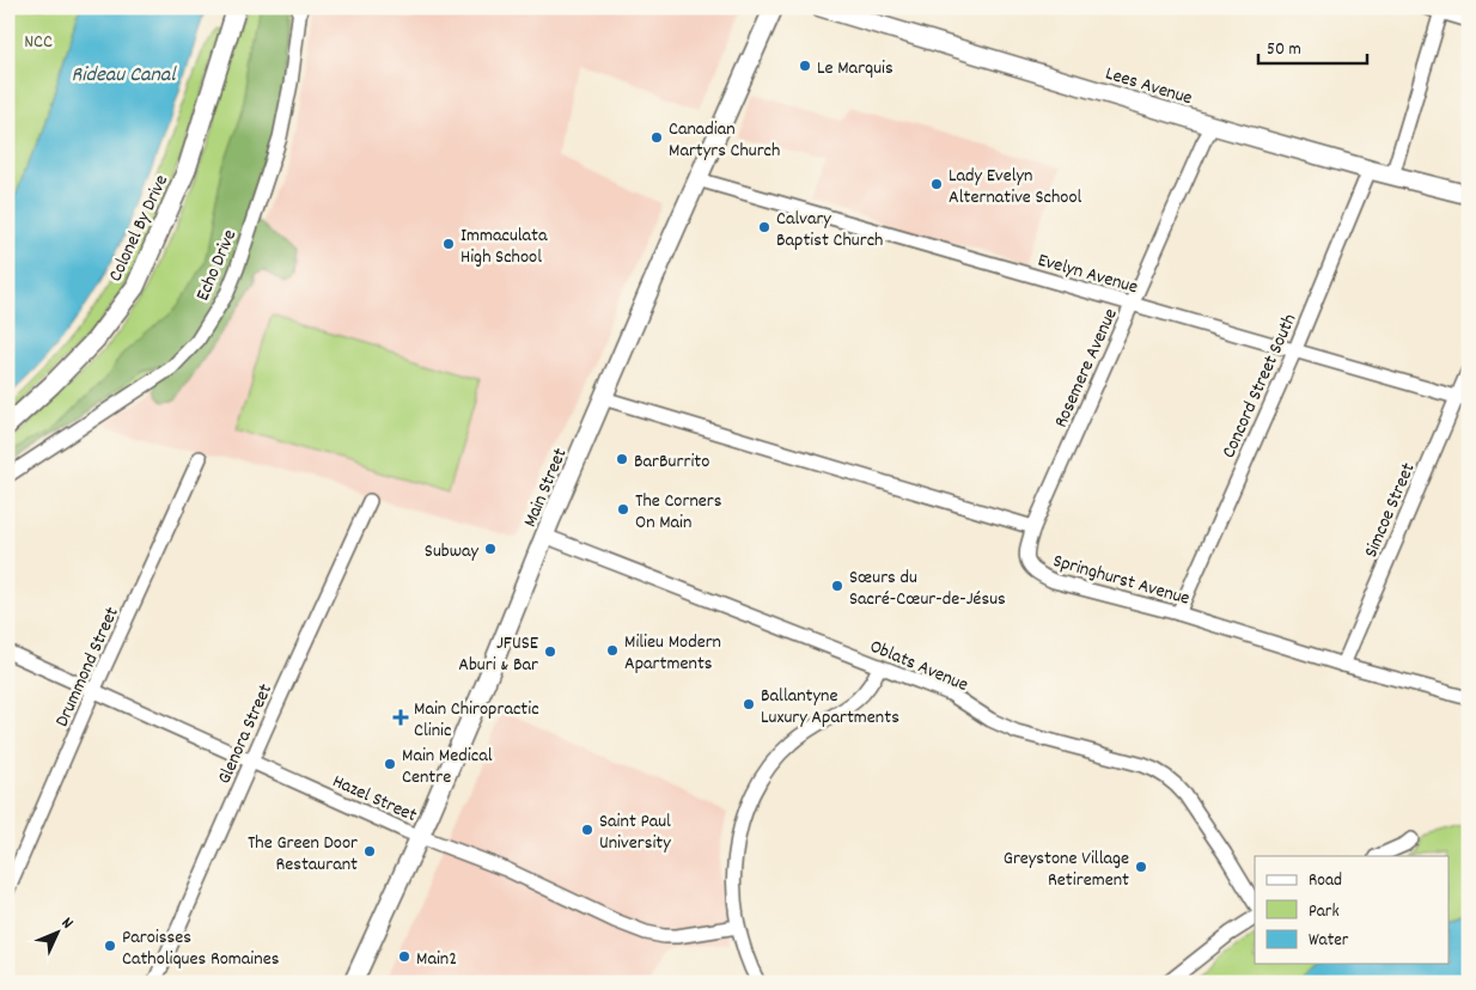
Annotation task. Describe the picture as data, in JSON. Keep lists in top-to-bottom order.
{
  "streets": {
    "main road": ["Lees Avenue", "Colonel By Drive", "Main Street"],
    "street": [
      "Echo Drive",
      "Evelyn Avenue",
      "Rosemere Avenue",
      "Concord Street South",
      "Simcoe Street",
      "Springhurst Avenue",
      "Oblats Avenue",
      "Drummond Street",
      "Glenora Street",
      "Hazel Street"
    ]
  },
  "crossings": [
    ["Lees Avenue", "Rosemere Avenue"],
    ["Lees Avenue", "Concord Street South"],
    ["Evelyn Avenue", "Rosemere Avenue"],
    ["Evelyn Avenue", "Concord Street South"],
    ["Evelyn Avenue", "Main Street"],
    ["Evelyn Avenue", "Simcoe Street"],
    ["Rosemere Avenue", "Springhurst Avenue"],
    ["Concord Street South", "Springhurst Avenue"],
    ["Main Street", "Oblats Avenue"],
    ["Main Street", "Hazel Street"],
    ["Simcoe Street", "Springhurst Avenue"],
    ["Drummond Street", "Hazel Street"],
    ["Glenora Street", "Hazel Street"]
  ],
  "water": ["Rideau Canal"],
  "parks": ["NCC"],
  "places": {
    "other": [
      "Le Marquis",
      "Canadian Martyrs Church",
      "Lady Evelyn Alternative School",
      "Calvary Baptist Church",
      "Immaculata High School",
      "BarBurrito",
      "The Corners On Main",
      "Subway",
      "Sœurs du Sacré-Cœur-de-Jésus",
      "Milieu Modern Apartments",
      "JFUSE Aburi & Bar",
      "Ballantyne Luxury Apartments",
      "Main Medical Centre",
      "Saint Paul University",
      "The Green Door Restaurant",
      "Greystone Village Retirement",
      "Paroisses Catholiques Romaines",
      "Main2"
    ],
    "health": ["Main Chiropractic Clinic"]
  },
  "legend": ["Road", "Park", "Water"],
  "scale_bar": "50 m",
  "north": "top right"
}
